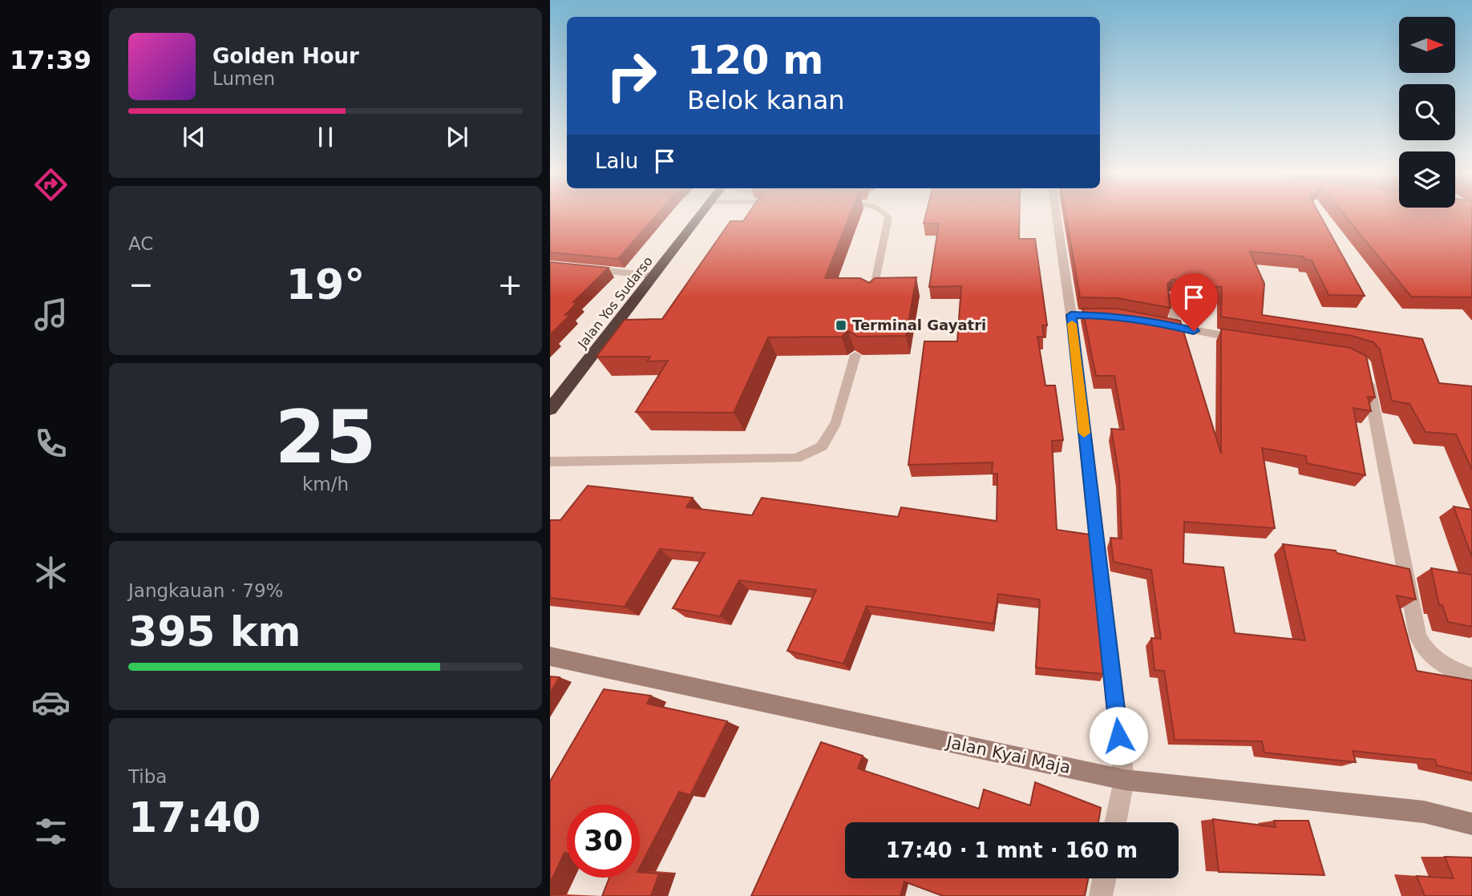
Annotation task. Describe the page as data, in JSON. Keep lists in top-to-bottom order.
{
  "streets": {
    "highway": ["Jalan Yos Sudarso"],
    "street": ["Jalan Kyai Maja"]
  },
  "places": {
    "transit": ["Terminal Gayatri"]
  },
  "north": "right",
  "page": {
    "tabs": "17:39",
    "turn": ["120 m", "Belok kanan"],
    "song": ["Golden Hour", "Lumen"],
    "then": "Lalu",
    "tile": [
      "AC",
      ["25", "km/h"],
      ["Jangkauan · 79%", "395 km"],
      ["Tiba", "17:40"]
    ],
    "heat": ["−", "19°", "+"],
    "limit": "30",
    "trip": "17:40 · 1 mnt · 160 m"
  }
}
